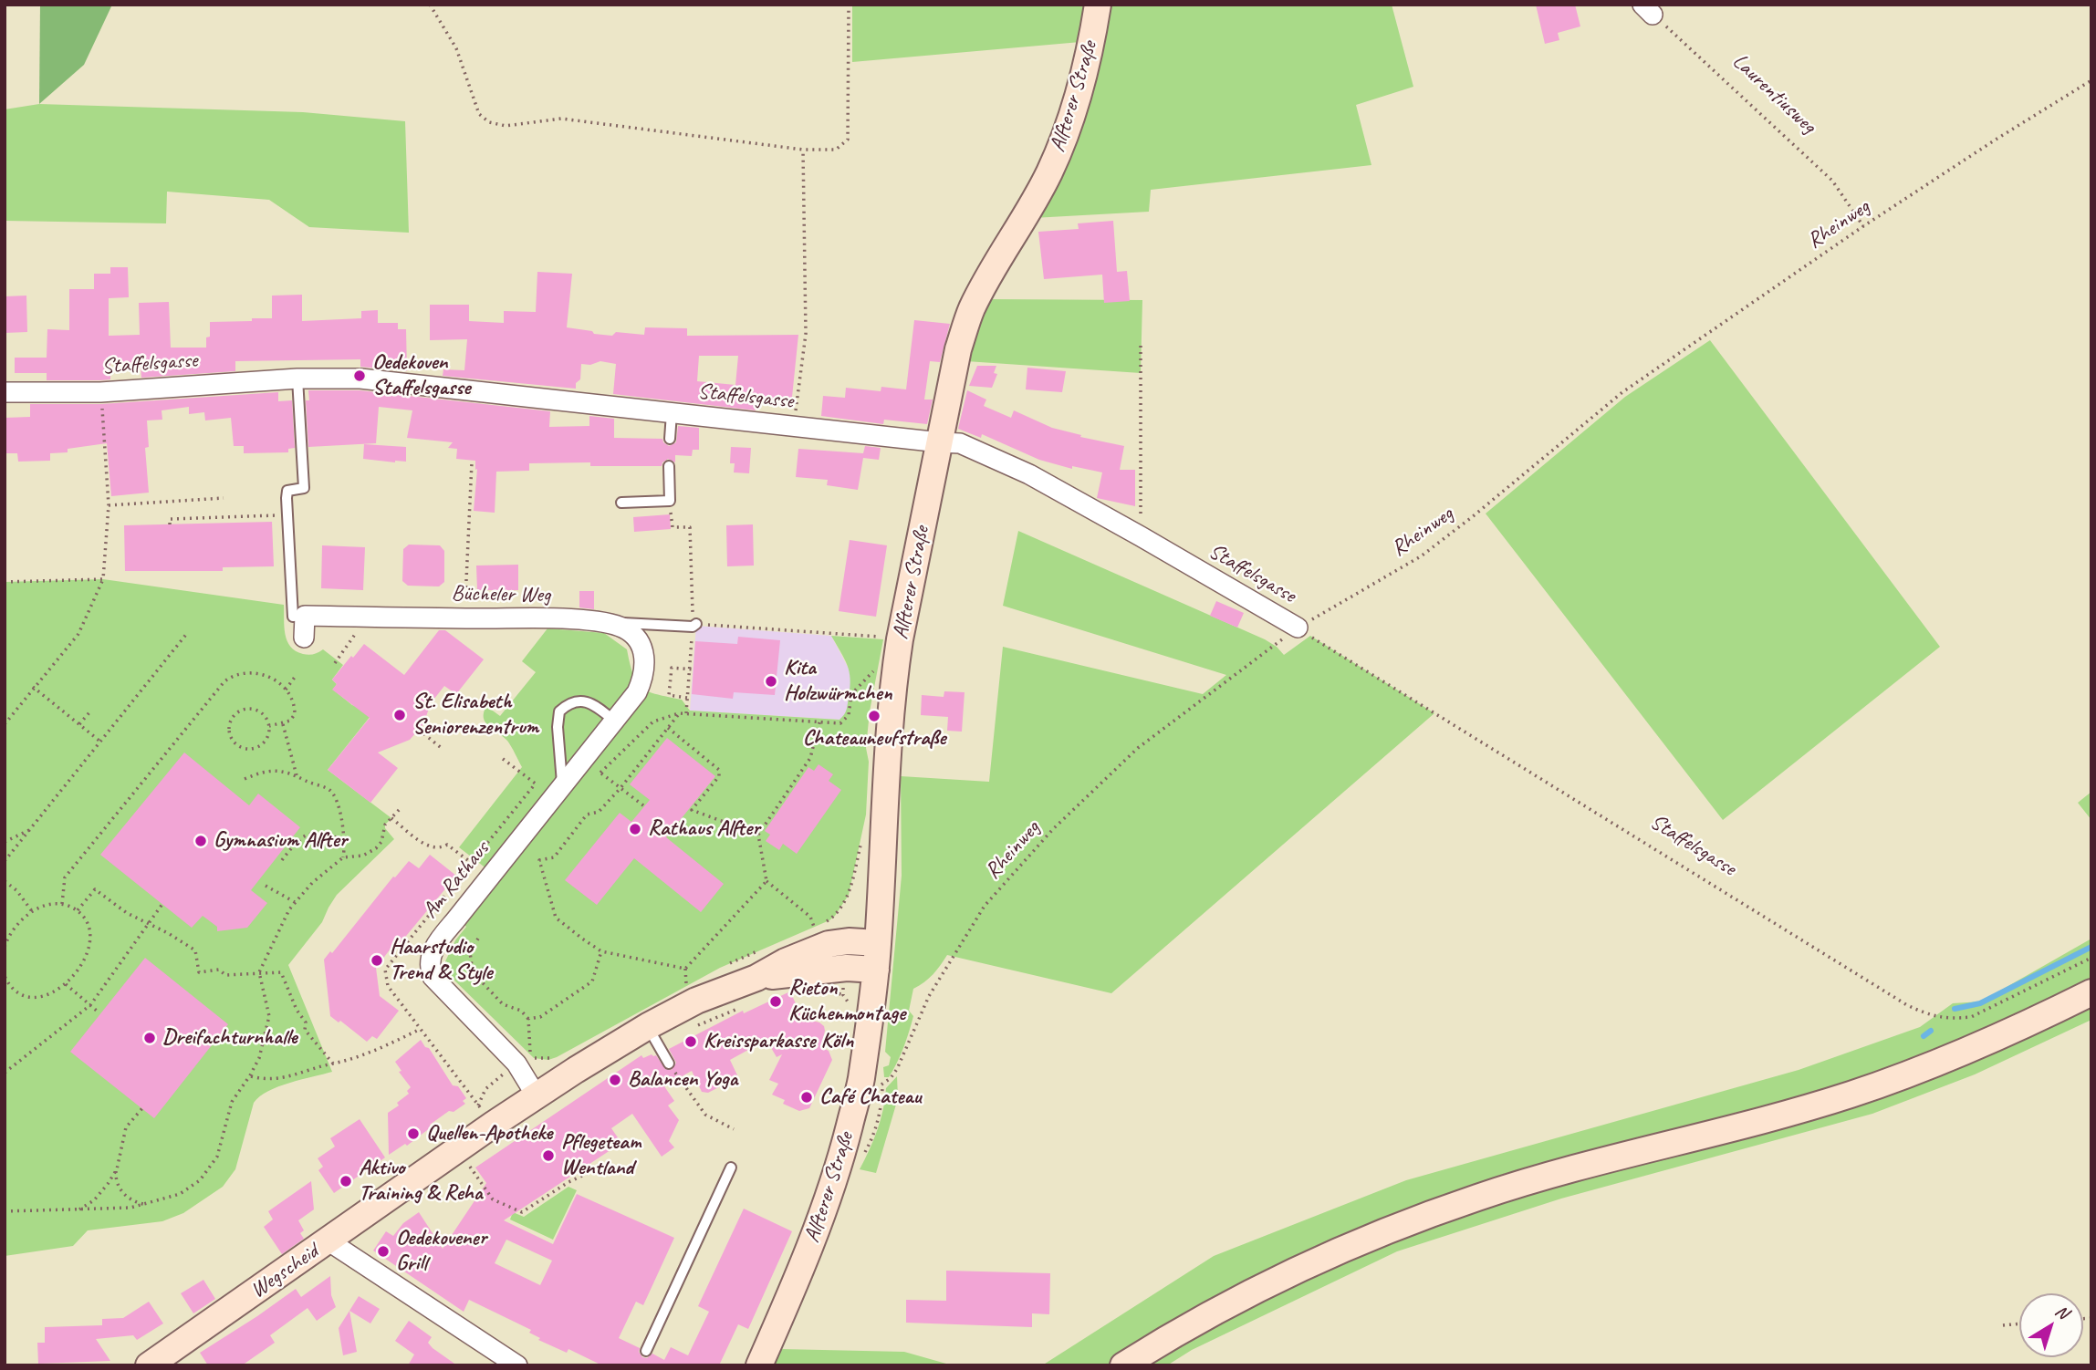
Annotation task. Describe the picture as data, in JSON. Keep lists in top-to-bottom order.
{
  "streets": {
    "street": [
      "Alfterer Straße",
      "Staffelsgasse",
      "Bücheler Weg",
      "Am Rathaus",
      "Wegscheid"
    ],
    "path": ["Laurentiusweg", "Rheinweg"]
  },
  "crossings": [
    ["Laurentiusweg", "Rheinweg"],
    ["Alfterer Straße", "Rheinweg"],
    ["Alfterer Straße", "Staffelsgasse"],
    ["Rheinweg", "Staffelsgasse"],
    ["Bücheler Weg", "Am Rathaus"]
  ],
  "places": [
    "Oedekoven Staffelsgasse",
    "Kita Holzwürmchen",
    "St. Elisabeth Seniorenzentrum",
    "Chateauneufstraße",
    "Rathaus Alfter",
    "Gymnasium Alfter",
    "Haarstudio Trend & Style",
    "Rieton Küchenmontage",
    "Dreifachturnhalle",
    "Kreissparkasse Köln",
    "Balancen Yoga",
    "Café Chateau",
    "Quellen-Apotheke",
    "Pflegeteam Wentland",
    "Aktivo Training & Reha",
    "Oedekovener Grill"
  ],
  "north": "top right"
}
